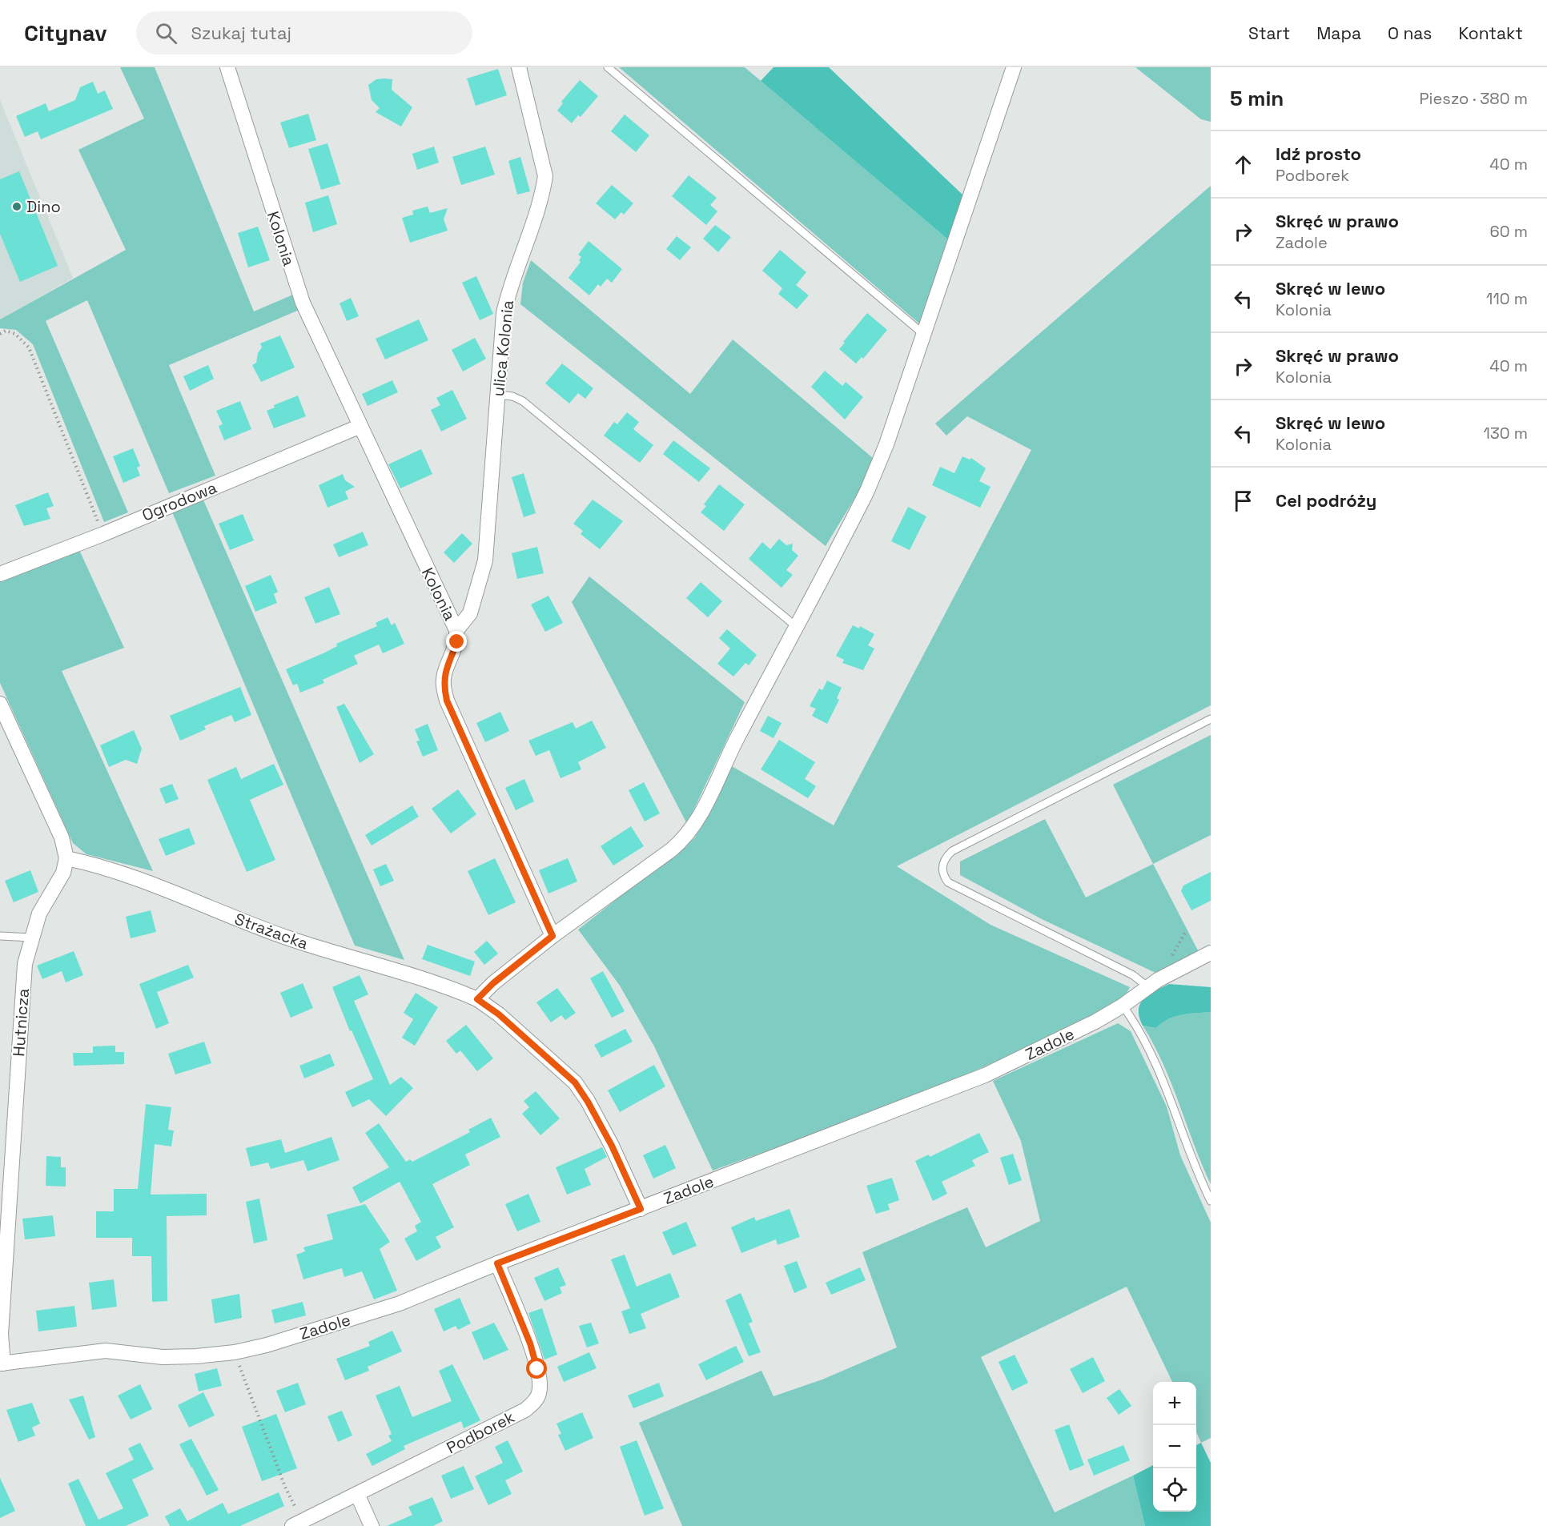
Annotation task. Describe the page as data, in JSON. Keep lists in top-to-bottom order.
{
  "streets": {
    "street": [
      "Kolonia",
      "ulica Kolonia",
      "Ogrodowa",
      "Strażacka",
      "Hutnicza",
      "Zadole",
      "Podborek"
    ]
  },
  "crossings": [
    ["Kolonia", "ulica Kolonia"],
    ["Kolonia", "Ogrodowa"],
    ["Strażacka", "Hutnicza"],
    ["Hutnicza", "Zadole"],
    ["Zadole", "Podborek"]
  ],
  "places": ["Dino"],
  "page": {
    "header": "Citynav",
    "search": "Szukaj tutaj",
    "nav": [
      "Start",
      "Mapa",
      "O nas",
      "Kontakt"
    ],
    "heading": ["5 min", "Pieszo · 380 m"],
    "list": [
      ["Idź prosto", "Podborek", "40 m"],
      ["Skręć w prawo", "Zadole", "60 m"],
      ["Skręć w lewo", "Kolonia", "110 m"],
      ["Skręć w prawo", "Kolonia", "40 m"],
      ["Skręć w lewo", "Kolonia", "130 m"],
      "Cel podróży"
    ],
    "map_buttons": ["+", "−"]
  }
}
